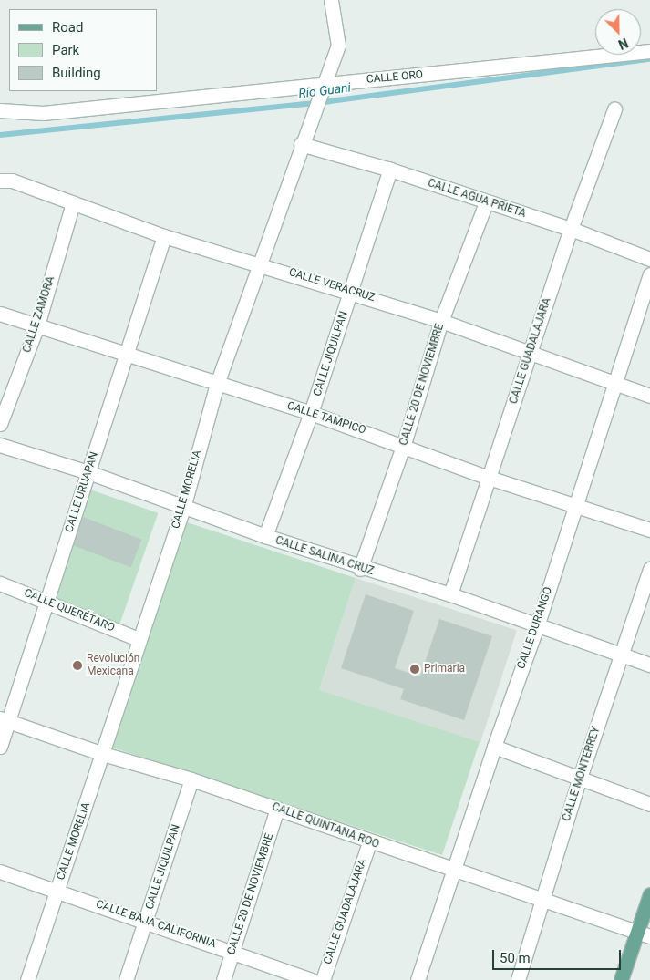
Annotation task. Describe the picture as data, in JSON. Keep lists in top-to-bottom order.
{
  "streets": {
    "street": [
      "CALLE ORO",
      "CALLE AGUA PRIETA",
      "CALLE VERACRUZ",
      "CALLE ZAMORA",
      "CALLE GUADALAJARA",
      "CALLE JIQUILPAN",
      "CALLE 20 DE NOVIEMBRE",
      "CALLE TAMPICO",
      "CALLE MORELIA",
      "CALLE URUAPAN",
      "CALLE SALINA CRUZ",
      "CALLE QUERÉTARO",
      "CALLE DURANGO",
      "CALLE MONTERREY",
      "CALLE QUINTANA ROO",
      "CALLE BAJA CALIFORNIA"
    ]
  },
  "crossings": [
    ["CALLE ORO", "CALLE MORELIA"],
    ["CALLE AGUA PRIETA", "CALLE GUADALAJARA"],
    ["CALLE AGUA PRIETA", "CALLE JIQUILPAN"],
    ["CALLE AGUA PRIETA", "CALLE 20 DE NOVIEMBRE"],
    ["CALLE AGUA PRIETA", "CALLE MORELIA"],
    ["CALLE VERACRUZ", "CALLE ZAMORA"],
    ["CALLE VERACRUZ", "CALLE GUADALAJARA"],
    ["CALLE VERACRUZ", "CALLE JIQUILPAN"],
    ["CALLE VERACRUZ", "CALLE 20 DE NOVIEMBRE"],
    ["CALLE VERACRUZ", "CALLE MORELIA"],
    ["CALLE VERACRUZ", "CALLE URUAPAN"],
    ["CALLE VERACRUZ", "CALLE DURANGO"],
    ["CALLE ZAMORA", "CALLE TAMPICO"],
    ["CALLE GUADALAJARA", "CALLE TAMPICO"],
    ["CALLE GUADALAJARA", "CALLE SALINA CRUZ"],
    ["CALLE GUADALAJARA", "CALLE QUINTANA ROO"],
    ["CALLE JIQUILPAN", "CALLE TAMPICO"],
    ["CALLE JIQUILPAN", "CALLE SALINA CRUZ"],
    ["CALLE JIQUILPAN", "CALLE QUINTANA ROO"],
    ["CALLE JIQUILPAN", "CALLE BAJA CALIFORNIA"],
    ["CALLE 20 DE NOVIEMBRE", "CALLE TAMPICO"],
    ["CALLE 20 DE NOVIEMBRE", "CALLE SALINA CRUZ"],
    ["CALLE 20 DE NOVIEMBRE", "CALLE QUINTANA ROO"],
    ["CALLE 20 DE NOVIEMBRE", "CALLE BAJA CALIFORNIA"],
    ["CALLE TAMPICO", "CALLE MORELIA"],
    ["CALLE TAMPICO", "CALLE URUAPAN"],
    ["CALLE TAMPICO", "CALLE DURANGO"],
    ["CALLE MORELIA", "CALLE SALINA CRUZ"],
    ["CALLE MORELIA", "CALLE QUERÉTARO"],
    ["CALLE MORELIA", "CALLE QUINTANA ROO"],
    ["CALLE MORELIA", "CALLE BAJA CALIFORNIA"],
    ["CALLE URUAPAN", "CALLE SALINA CRUZ"],
    ["CALLE URUAPAN", "CALLE QUERÉTARO"],
    ["CALLE URUAPAN", "CALLE QUINTANA ROO"],
    ["CALLE SALINA CRUZ", "CALLE DURANGO"],
    ["CALLE SALINA CRUZ", "CALLE MONTERREY"],
    ["CALLE DURANGO", "CALLE QUINTANA ROO"],
    ["CALLE MONTERREY", "CALLE QUINTANA ROO"]
  ],
  "water": ["Río Guani"],
  "places": ["Revolución Mexicana", "Primaria"],
  "legend": ["Road", "Park", "Building"],
  "scale_bar": "50 m",
  "north": "bottom right"
}
